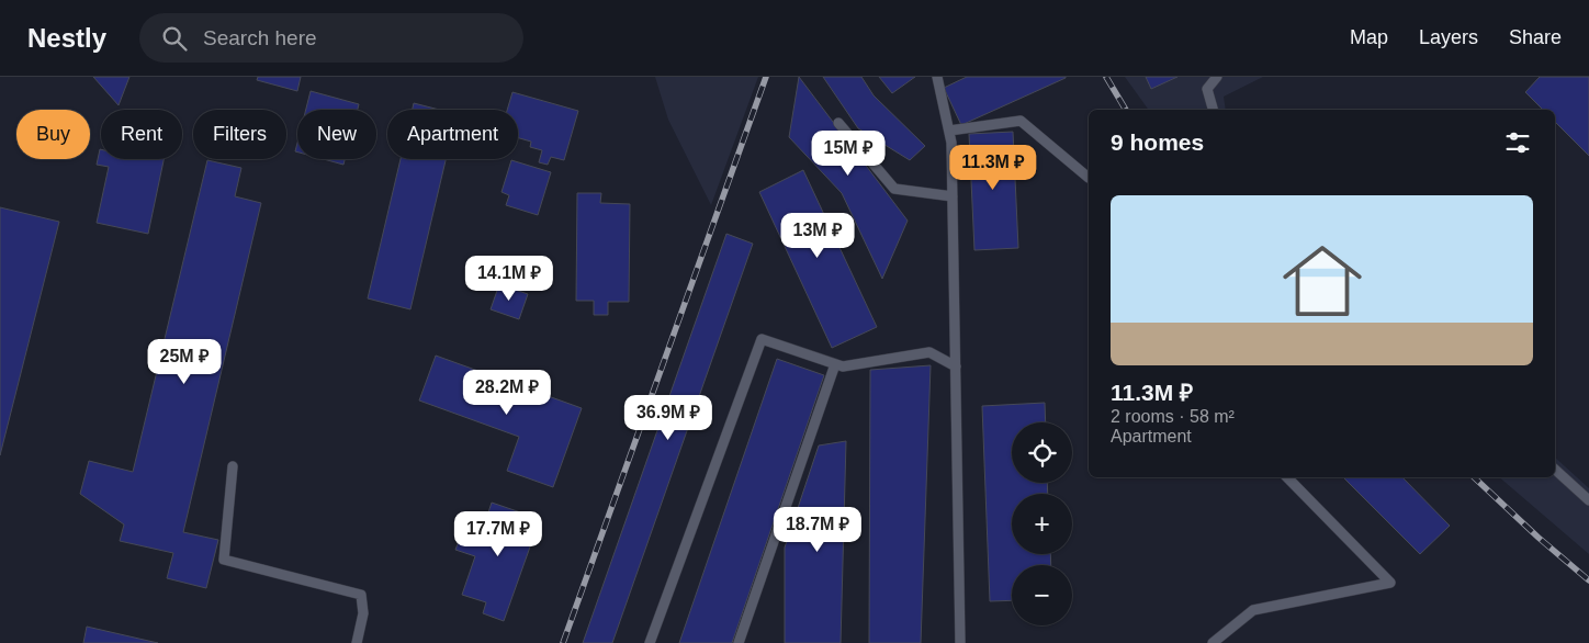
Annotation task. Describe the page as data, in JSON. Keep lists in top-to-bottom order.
{
  "page": {
    "header": "Nestly",
    "search": "Search here",
    "nav": ["Map", "Layers", "Share"],
    "chip": [
      "Buy",
      "Rent",
      "Filters",
      "New",
      "Apartment"
    ],
    "heading": "9 homes",
    "price": [
      "15M ₽",
      "11.3M ₽",
      "13M ₽",
      "14.1M ₽",
      "25M ₽",
      "28.2M ₽",
      "36.9M ₽",
      "18.7M ₽",
      "17.7M ₽"
    ],
    "list": [
      {
        "name": "11.3M ₽",
        "note": "2 rooms · 58 m² · Apartment"
      }
    ],
    "map_buttons": ["+", "−"]
  }
}
